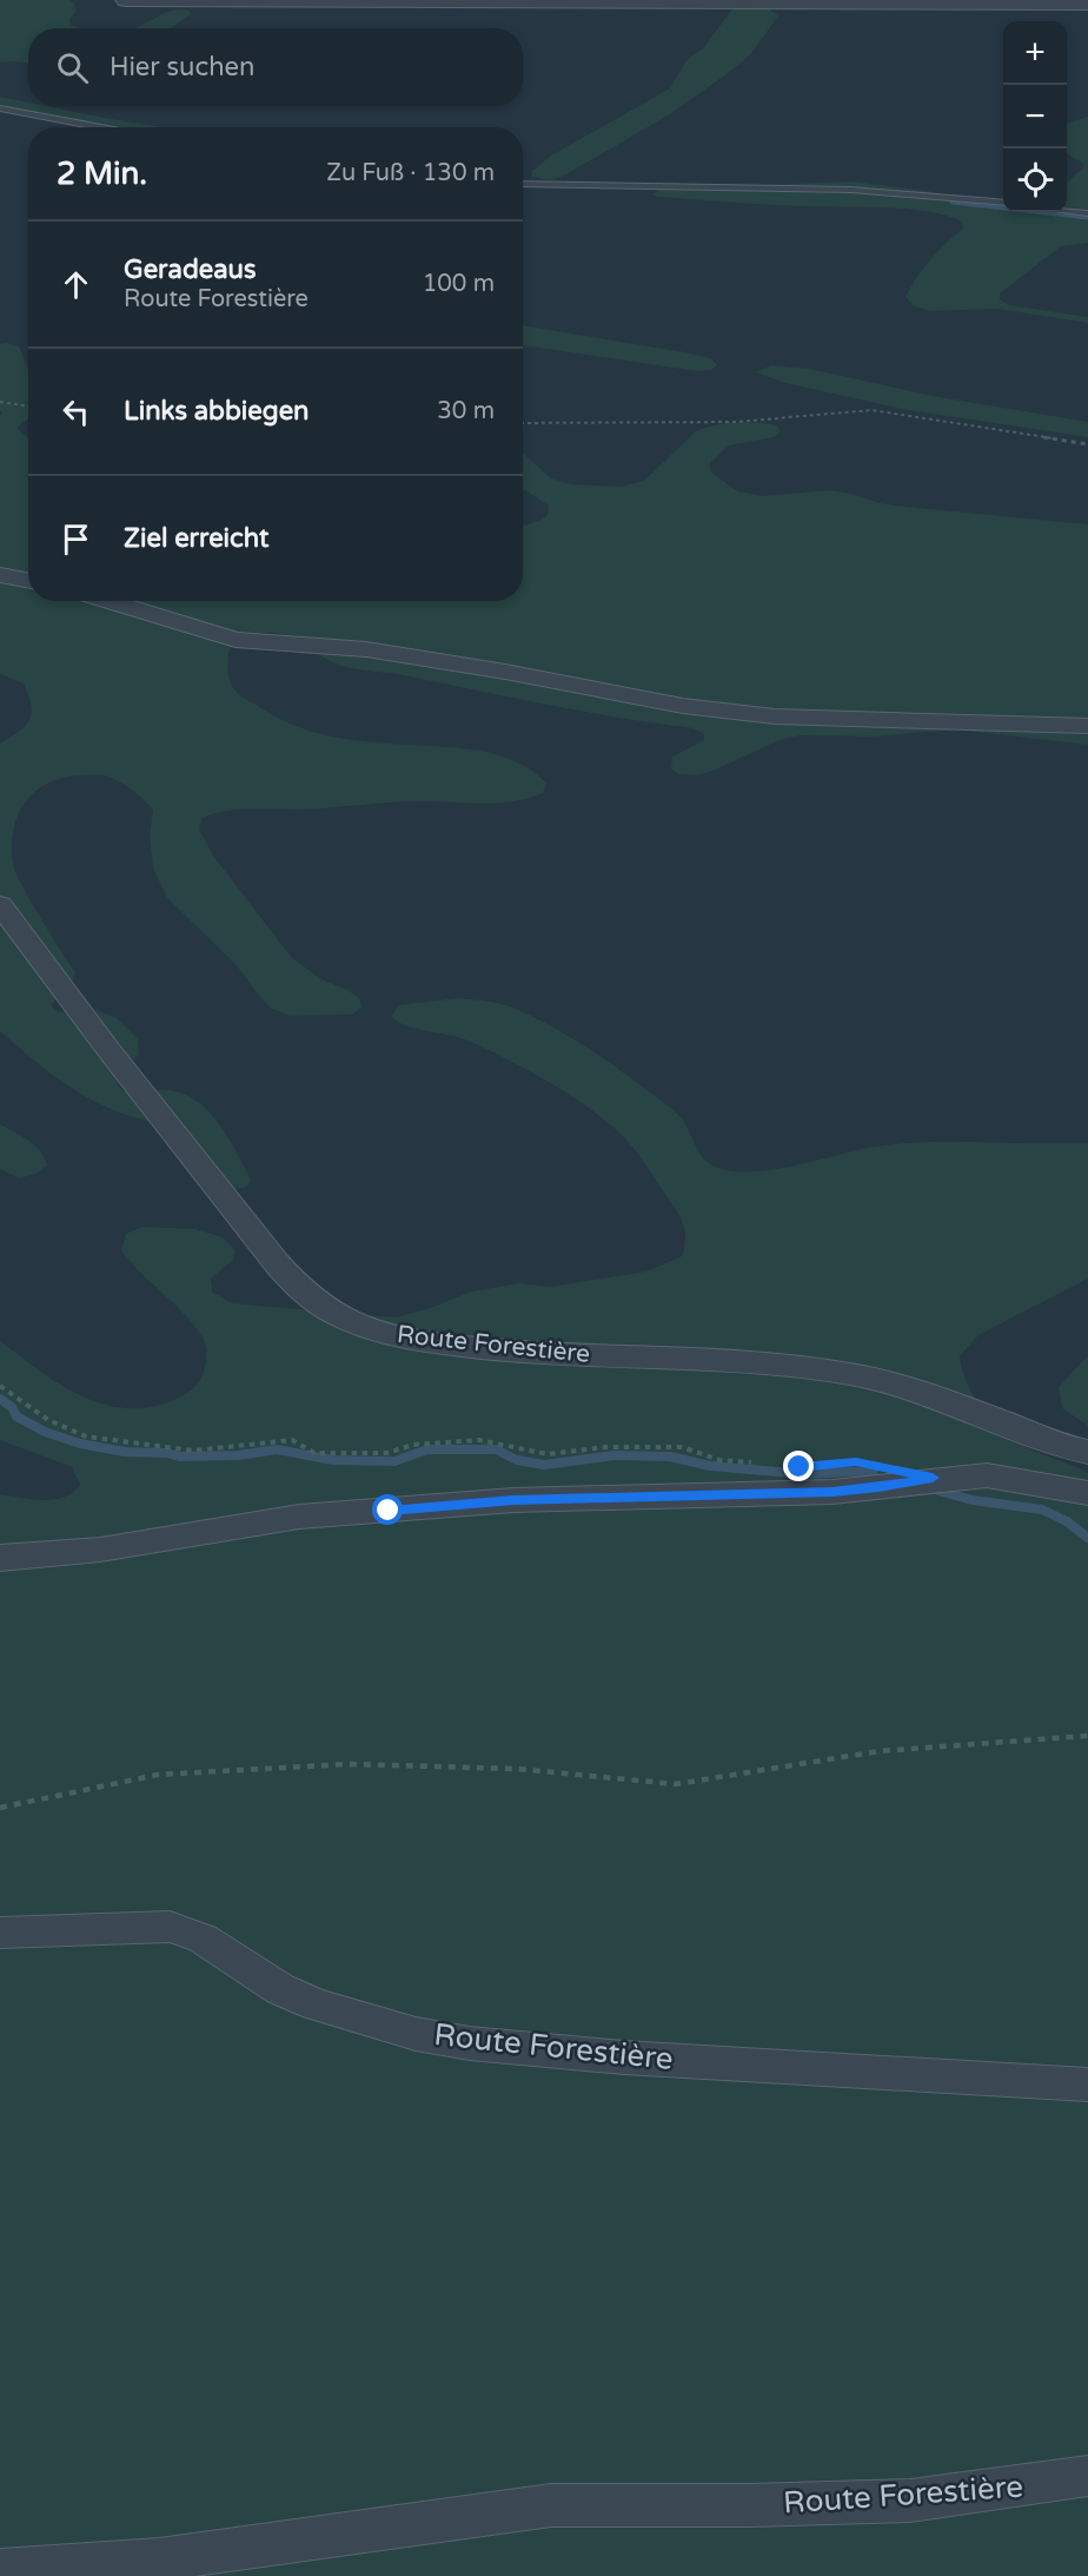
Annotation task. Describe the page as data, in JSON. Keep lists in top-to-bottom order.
{
  "streets": {
    "street": ["Route Forestière"]
  },
  "page": {
    "map_buttons": ["+", "−"],
    "search": "Hier suchen",
    "heading": ["2 Min.", "Zu Fuß · 130 m"],
    "list": [
      ["Geradeaus", "Route Forestière", "100 m"],
      ["Links abbiegen", "30 m"],
      "Ziel erreicht"
    ]
  }
}
